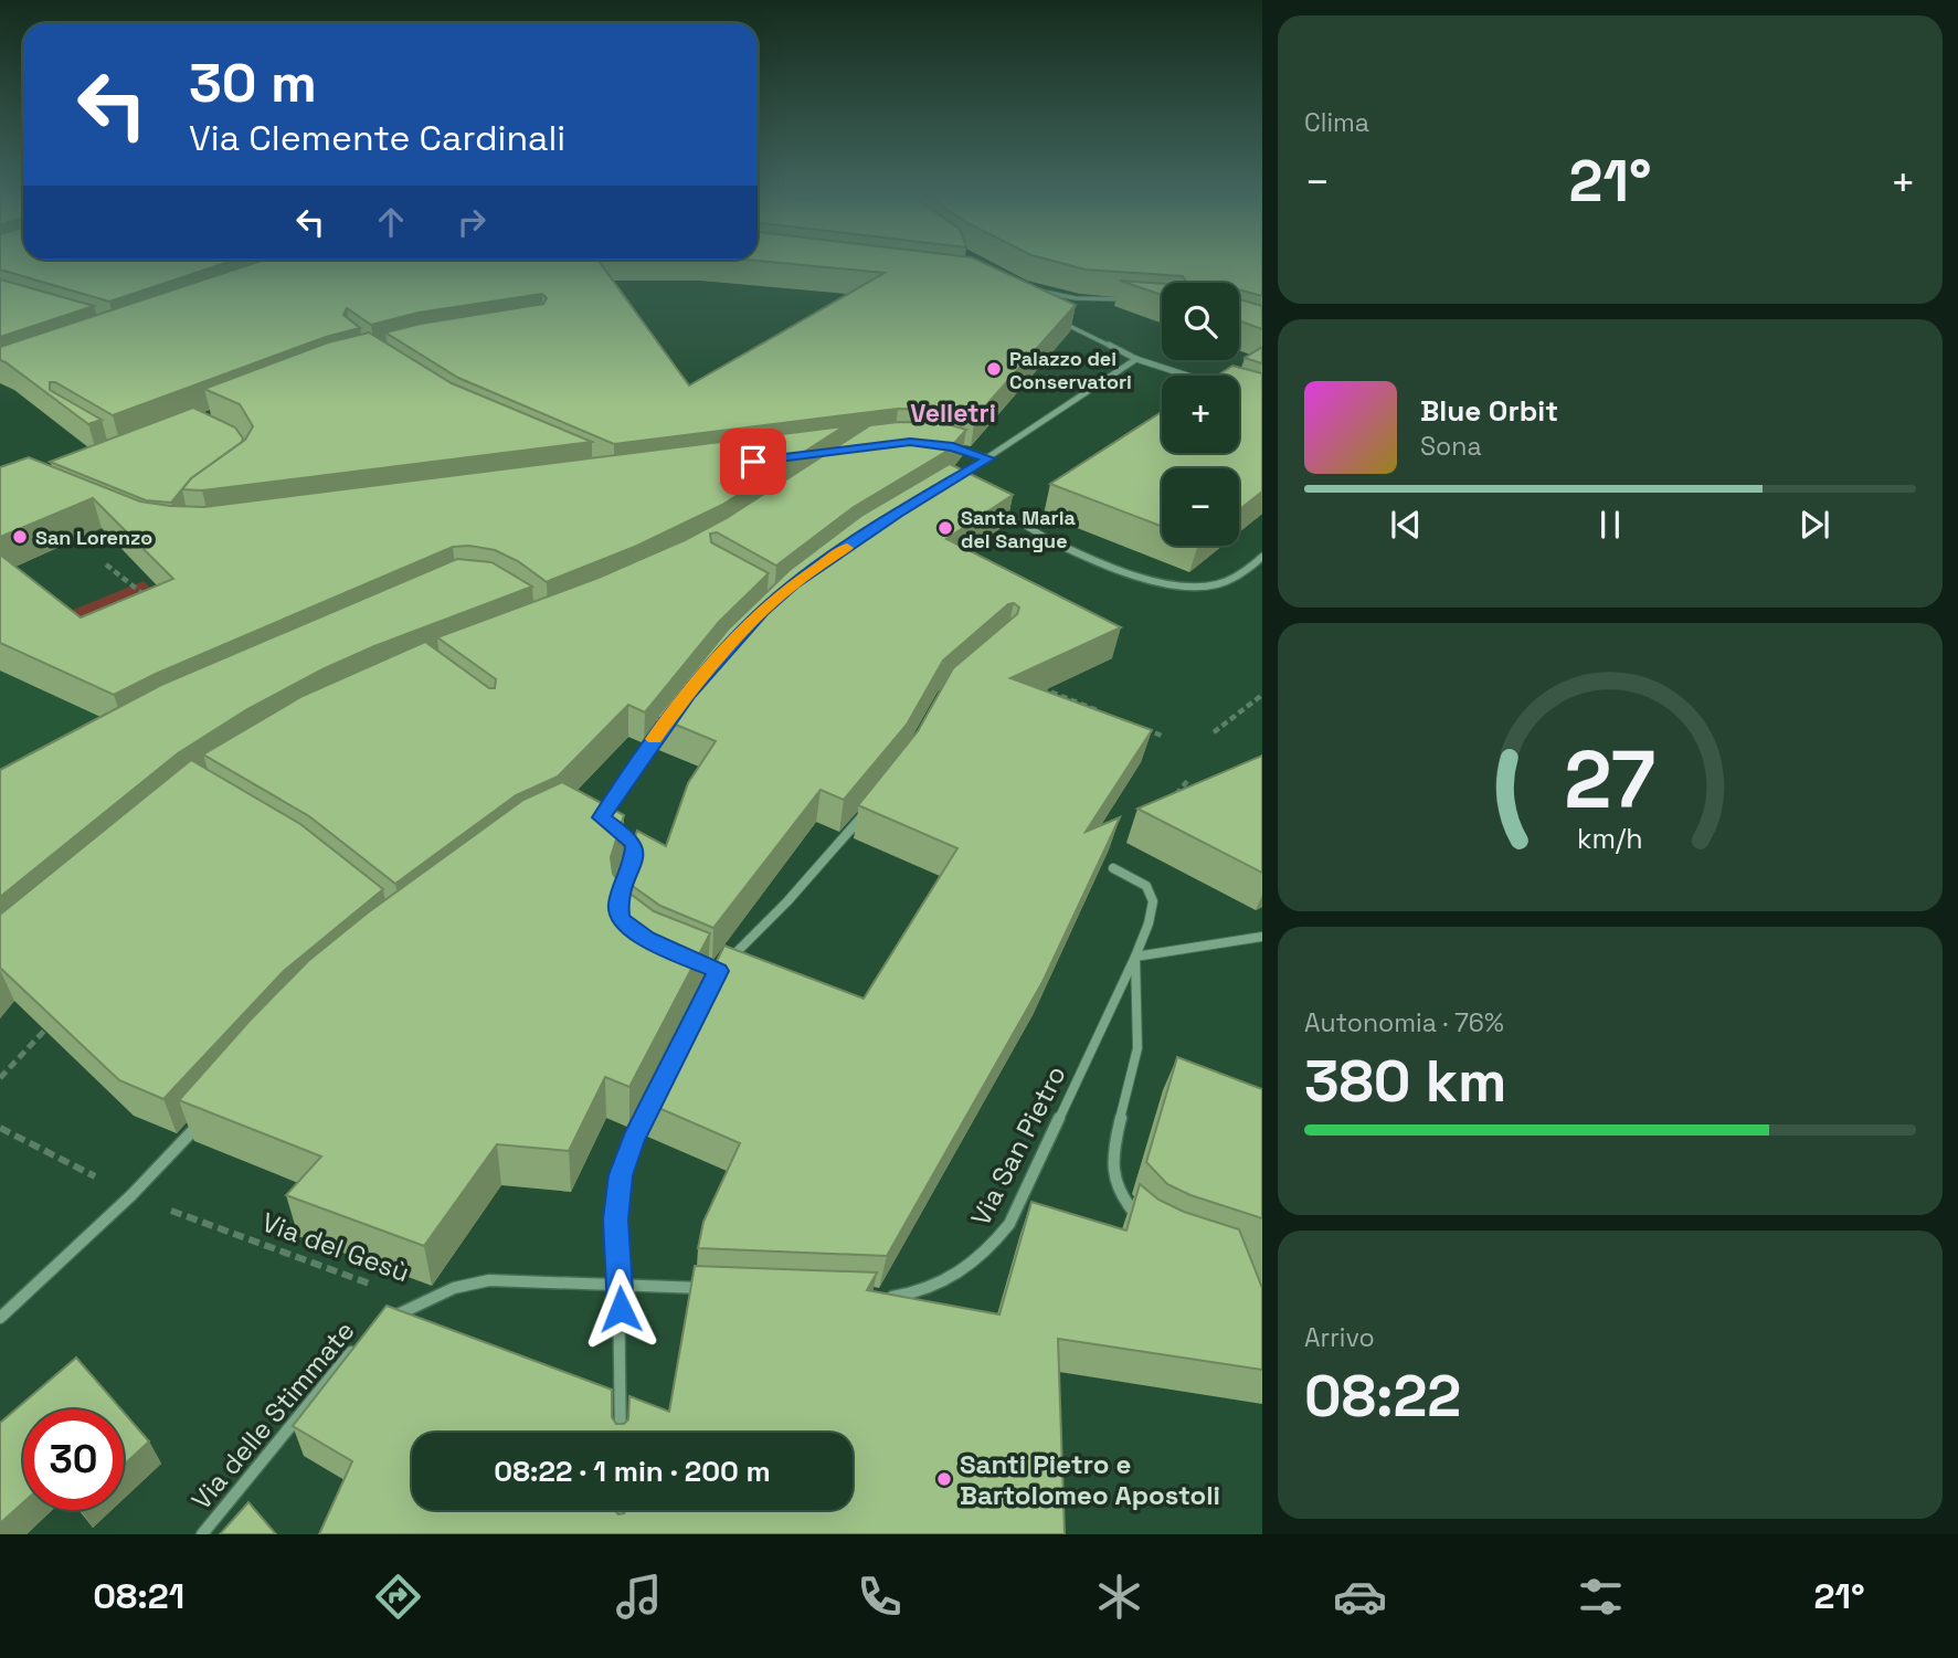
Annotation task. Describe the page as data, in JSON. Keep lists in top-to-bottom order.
{
  "streets": {
    "street": ["Via San Pietro", "Via del Gesù", "Via delle Stimmate"]
  },
  "crossings": [
    ["Via del Gesù", "Via delle Stimmate"]
  ],
  "districts": ["Velletri"],
  "places": [
    "Palazzo dei Conservatori",
    "Santa Maria del Sangue",
    "San Lorenzo",
    "Santi Pietro e Bartolomeo Apostoli"
  ],
  "page": {
    "tile": [
      "Clima",
      ["Autonomia · 76%", "380 km"],
      ["Arrivo", "08:22"]
    ],
    "turn": ["30 m", "Via Clemente Cardinali"],
    "heat": ["−", "21°", "+"],
    "map_buttons": ["+", "−"],
    "song": ["Blue Orbit", "Sona"],
    "limit": "30",
    "trip": "08:22 · 1 min · 200 m",
    "tabs": ["08:21", "21°"],
    "gauge": ["27", "km/h"]
  }
}
